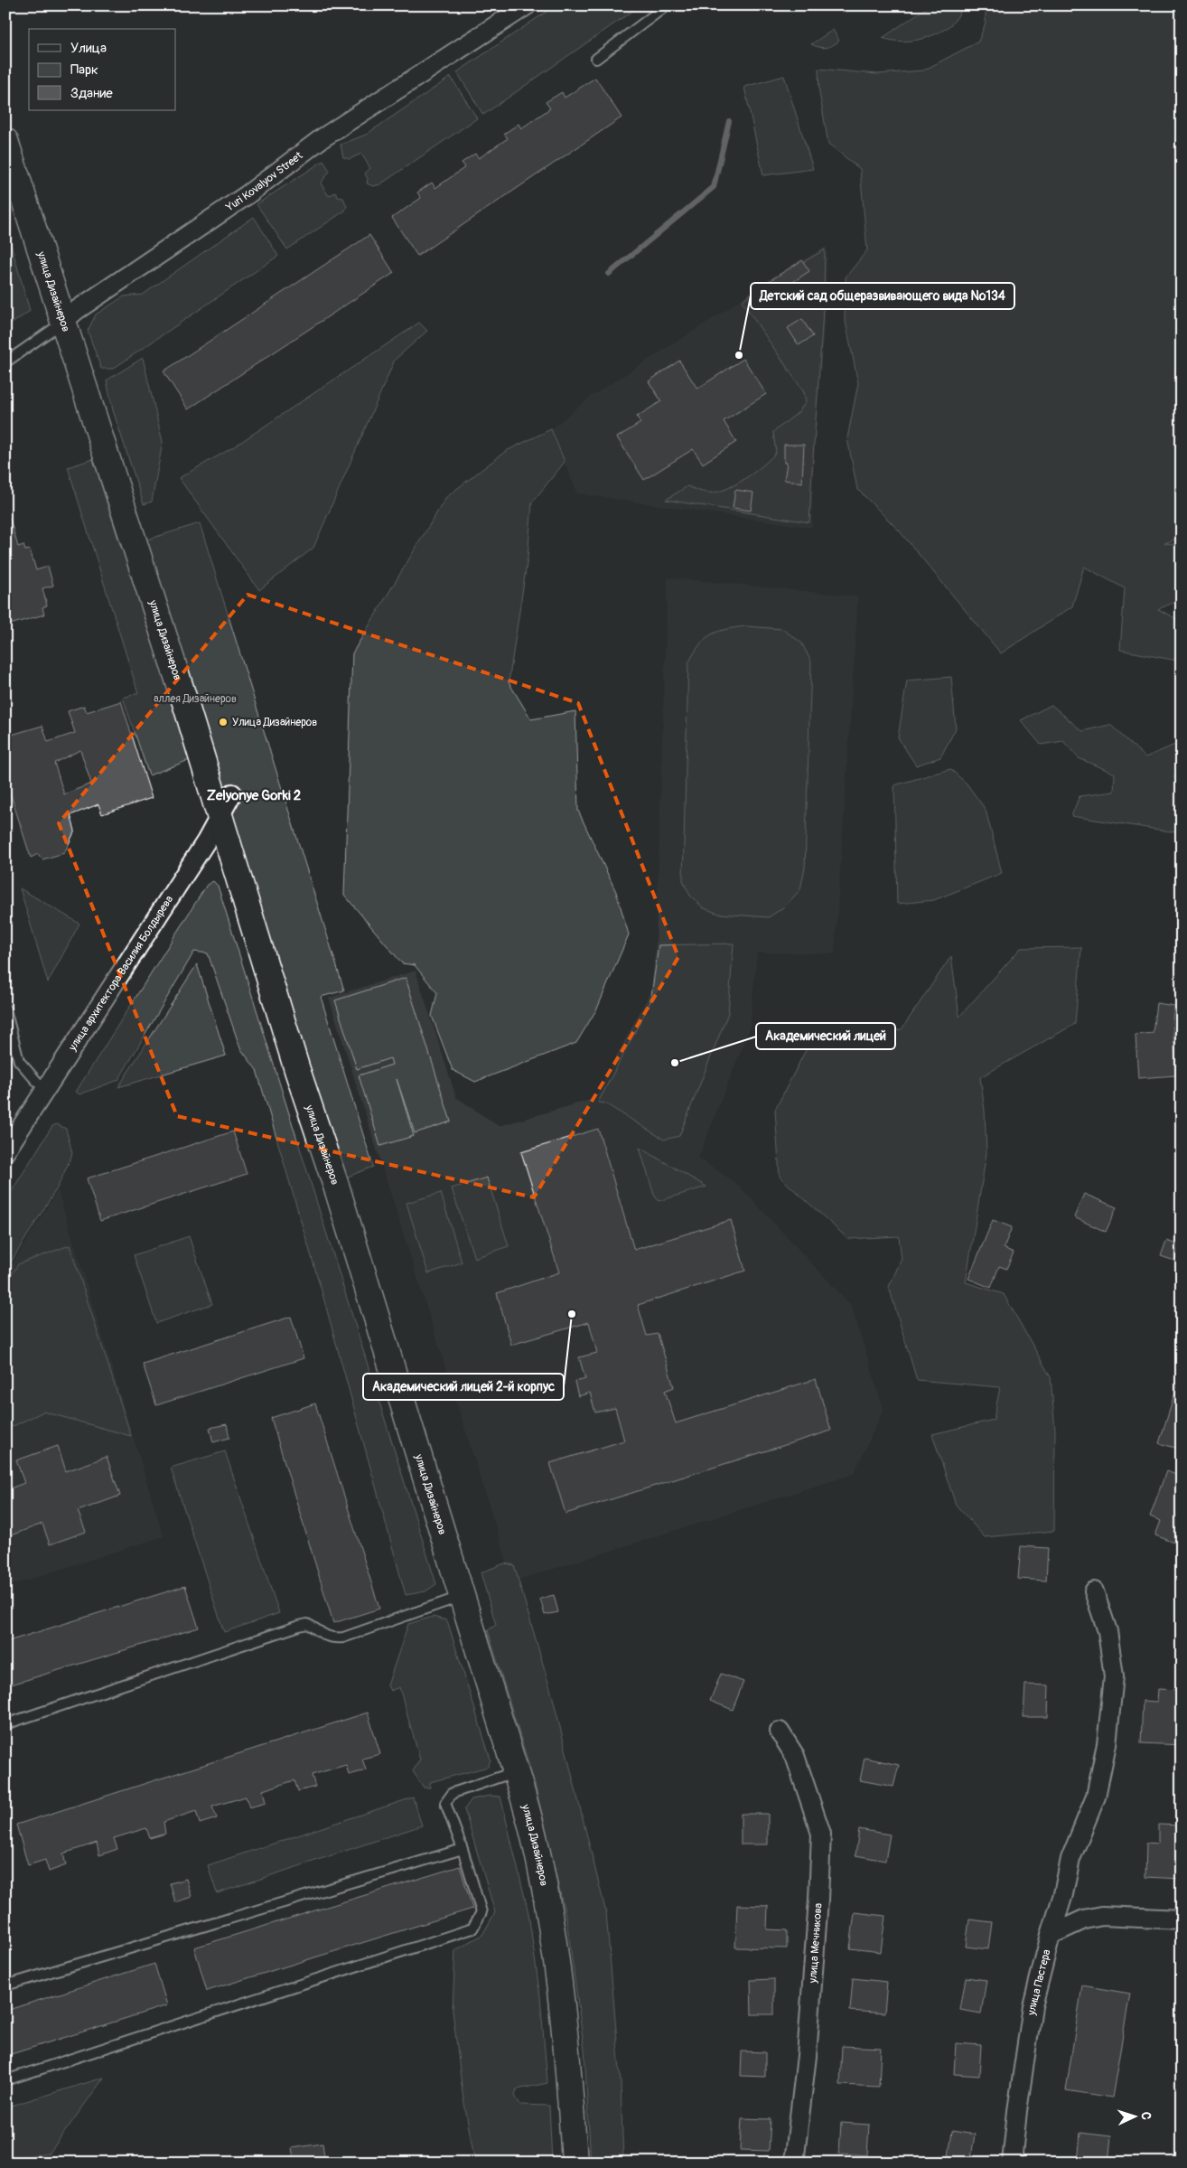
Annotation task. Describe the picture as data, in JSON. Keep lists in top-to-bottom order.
{
  "streets": {
    "street": [
      "Yuri Kovalyov Street",
      "улица Дизайнеров",
      "улица архитектора Василия Болдырева",
      "улица Мечникова",
      "улица Пастера"
    ]
  },
  "crossings": [
    ["Yuri Kovalyov Street", "улица Дизайнеров"],
    ["улица Дизайнеров", "улица архитектора Василия Болдырева"]
  ],
  "districts": ["Zelyonye Gorki 2"],
  "parks": ["аллея Дизайнеров"],
  "places": [
    "Детский сад общеразвивающего вида №134",
    "Улица Дизайнеров",
    "Академический лицей",
    "Академический лицей 2-й корпус"
  ],
  "legend": ["Улица", "Парк", "Здание"],
  "north": "right"
}
